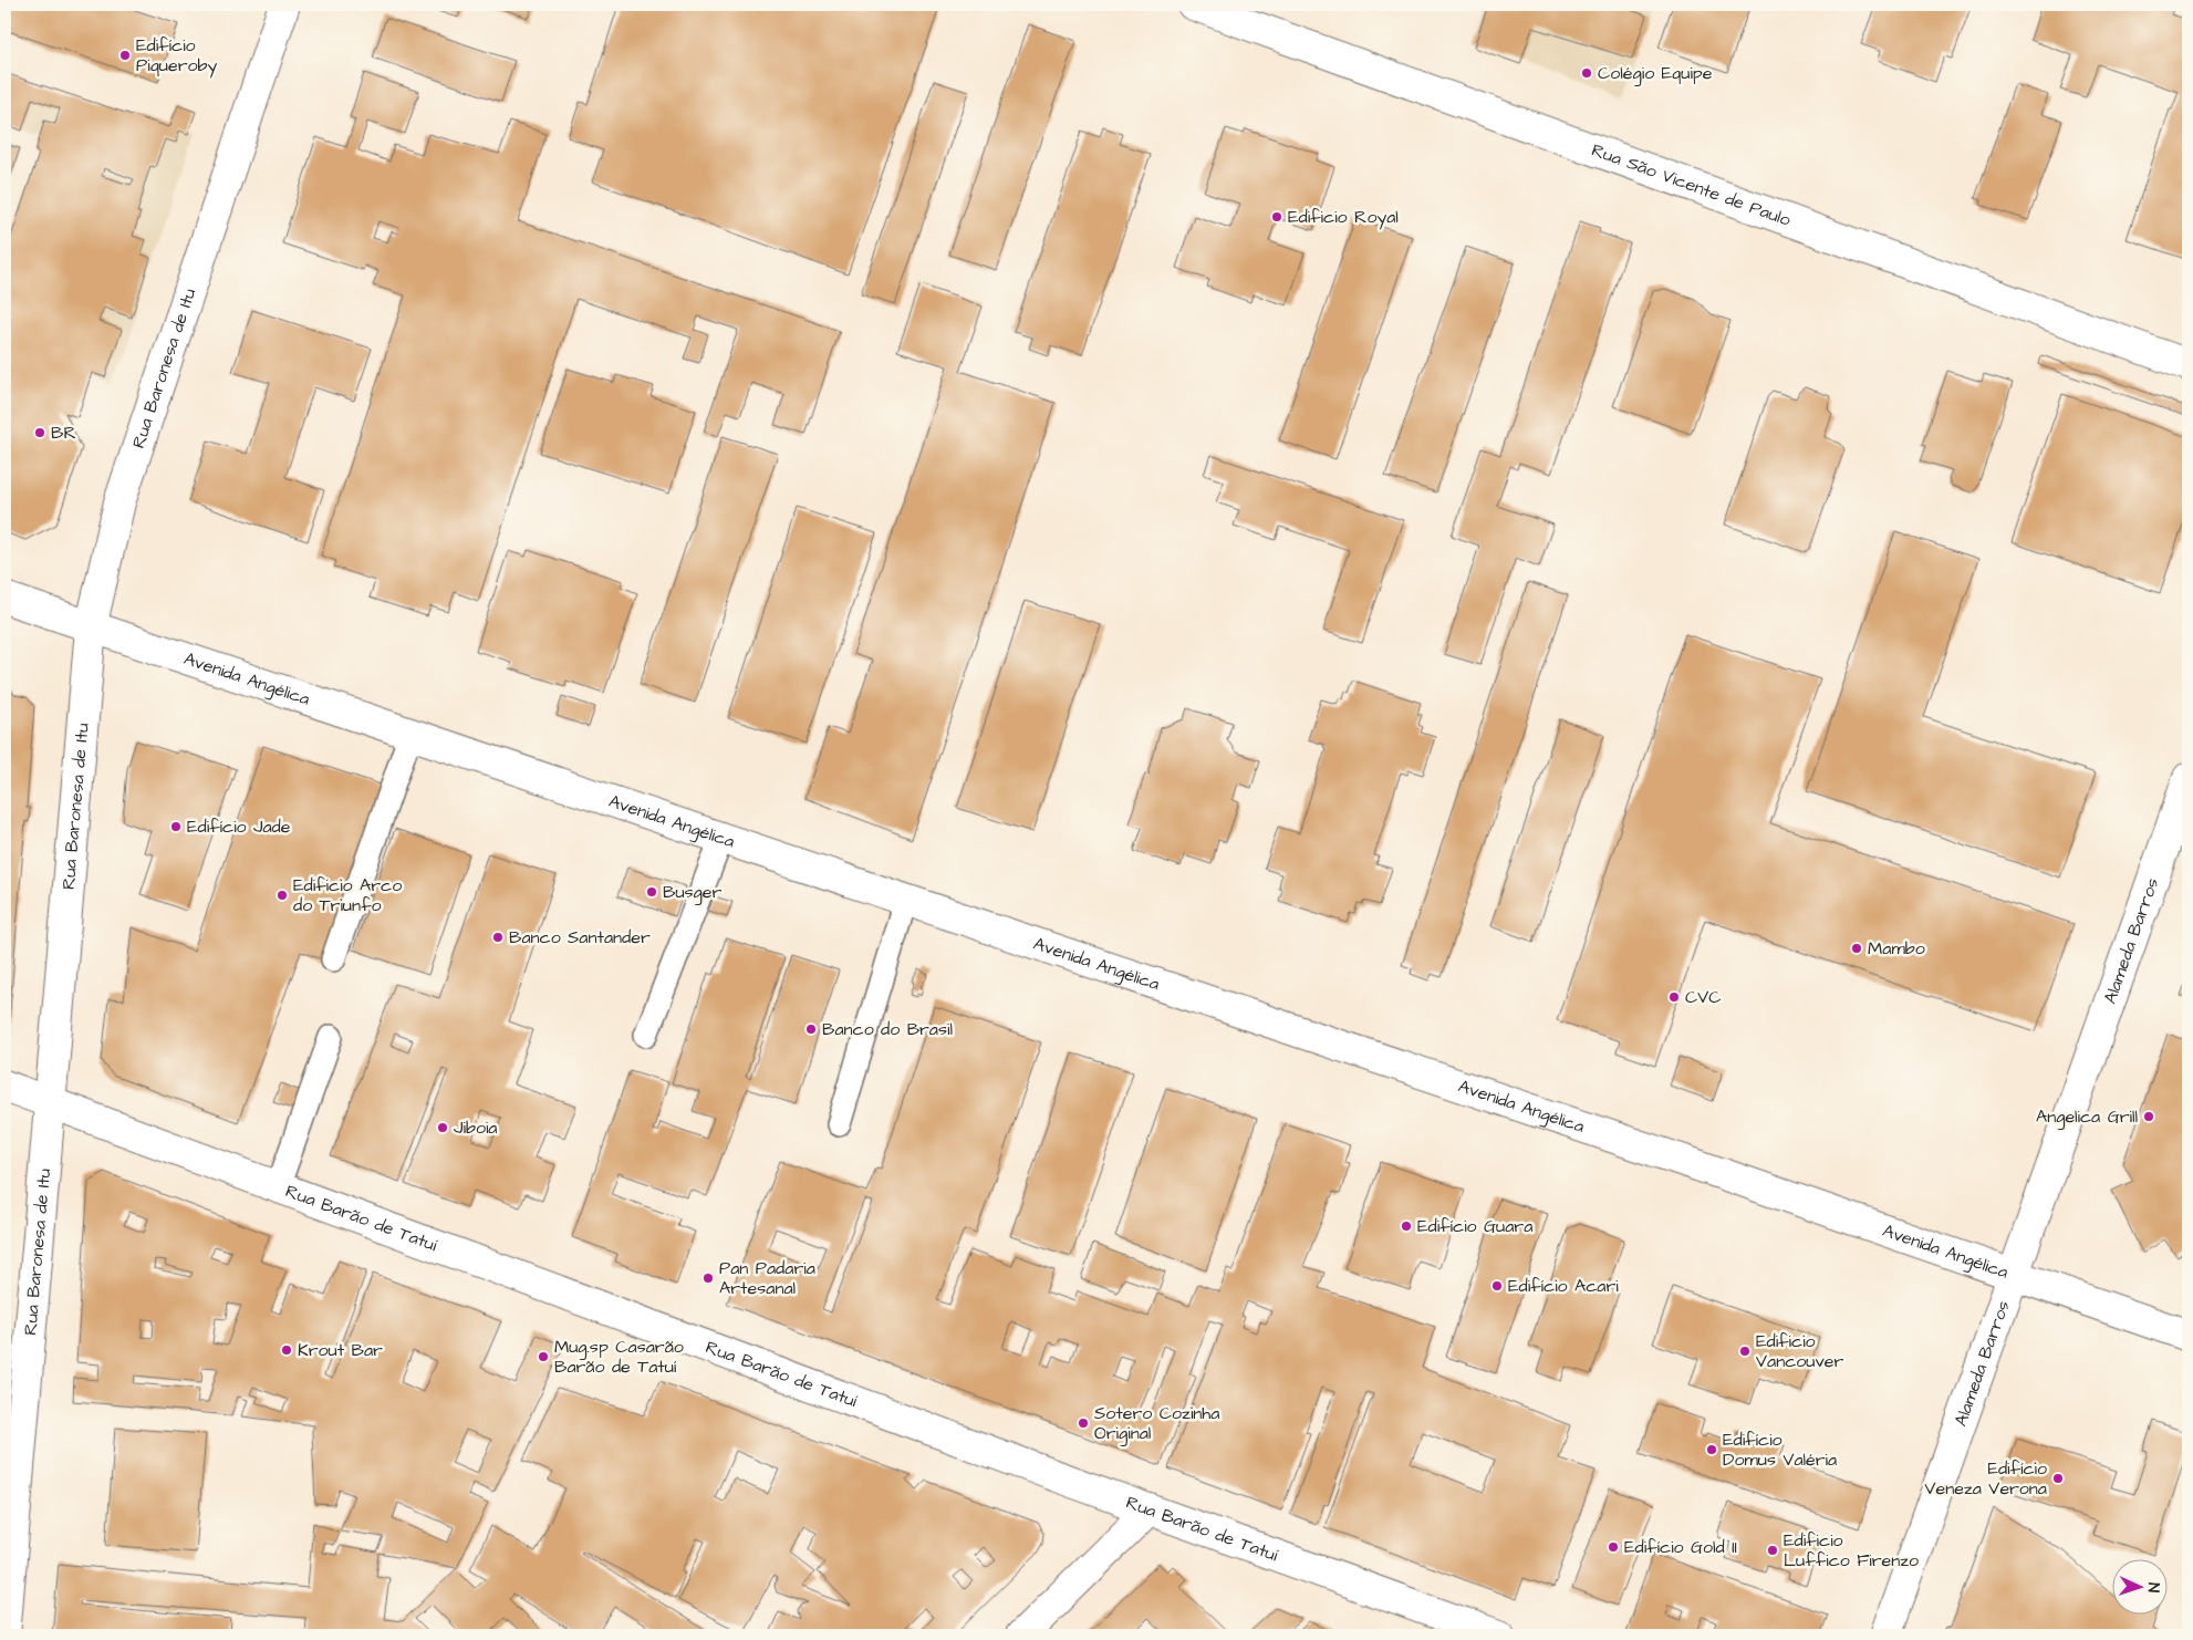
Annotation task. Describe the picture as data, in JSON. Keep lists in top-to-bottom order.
{
  "streets": {
    "street": [
      "Rua São Vicente de Paulo",
      "Rua Baronesa de Itu",
      "Avenida Angélica",
      "Alameda Barros",
      "Rua Barão de Tatuí"
    ]
  },
  "crossings": [
    ["Rua Baronesa de Itu", "Avenida Angélica"],
    ["Rua Baronesa de Itu", "Rua Barão de Tatuí"],
    ["Avenida Angélica", "Alameda Barros"]
  ],
  "places": [
    "Edifício Piqueroby",
    "Colégio Equipe",
    "Edificio Royal",
    "BR",
    "Edifício Jade",
    "Busger",
    "Edificio Arco do Triunfo",
    "Banco Santander",
    "Mambo",
    "CVC",
    "Banco do Brasil",
    "Angelica Grill",
    "Jiboia",
    "Edifício Guara",
    "Pan Padaria Artesanal",
    "Edifício Acari",
    "Krout Bar",
    "Edificio Vancouver",
    "Mug.sp Casarão Barão de Tatuí",
    "Sotero Cozinha Original",
    "Edifício Domus Valéria",
    "Edifício Veneza Verona",
    "Edifício Gold II",
    "Edificio Luffico Firenzo"
  ],
  "north": "right"
}
